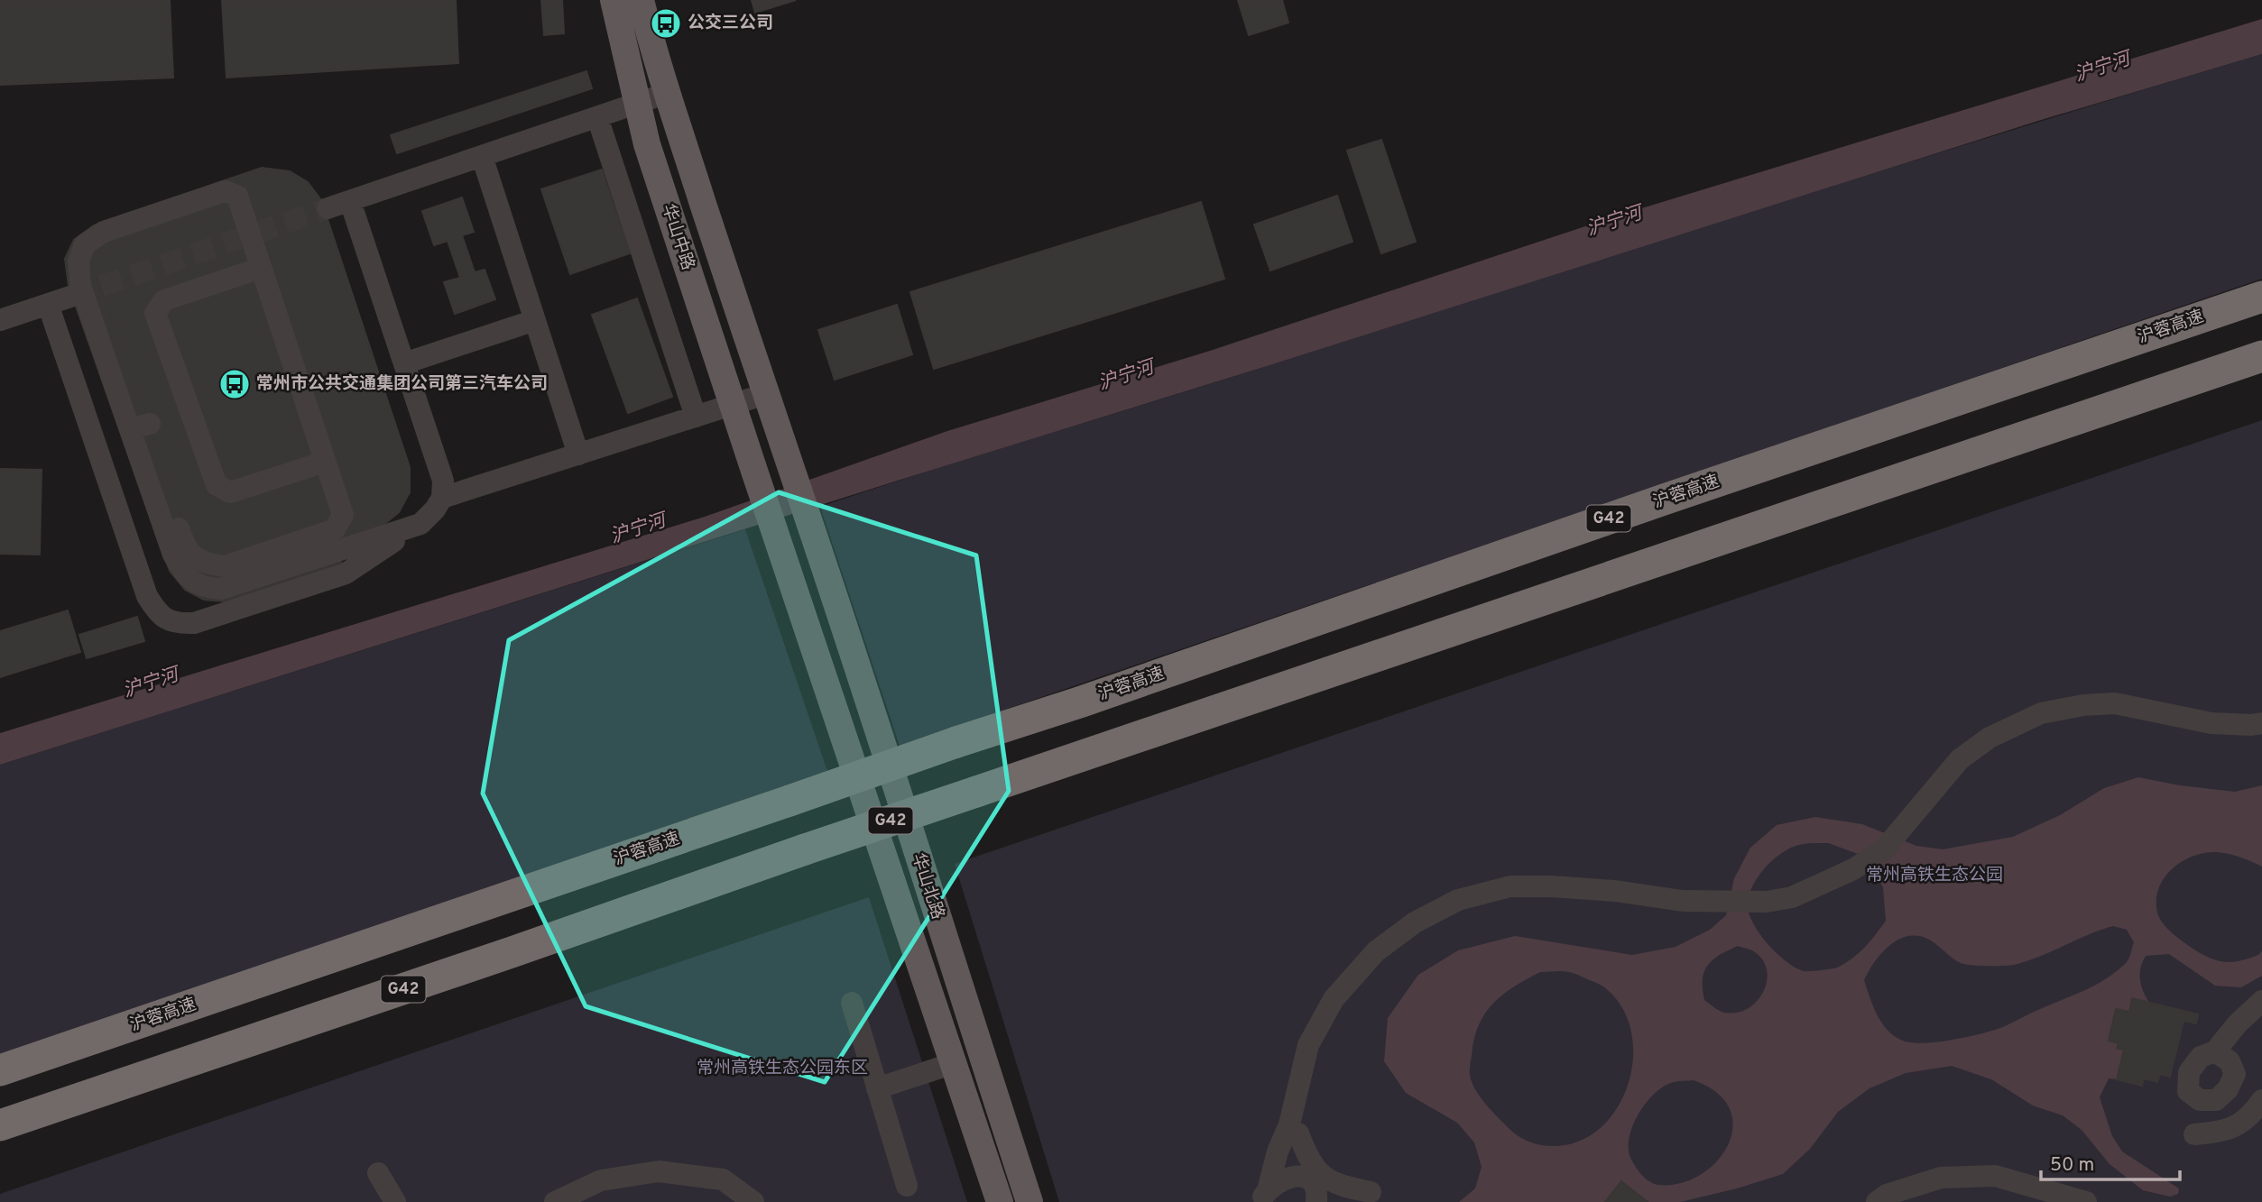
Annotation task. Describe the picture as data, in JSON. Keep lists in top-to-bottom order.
{
  "streets": {
    "highway": ["沪蓉高速", "G42"],
    "main road": ["华山中路", "华山北路"]
  },
  "crossings": [
    ["华山中路", "华山北路"]
  ],
  "water": ["沪宁河"],
  "parks": ["常州高铁生态公园", "常州高铁生态公园东区"],
  "places": {
    "bus stop": ["公交三公司", "常州市公共交通集团公司第三汽车公司"]
  },
  "scale_bar": "50 m"
}
